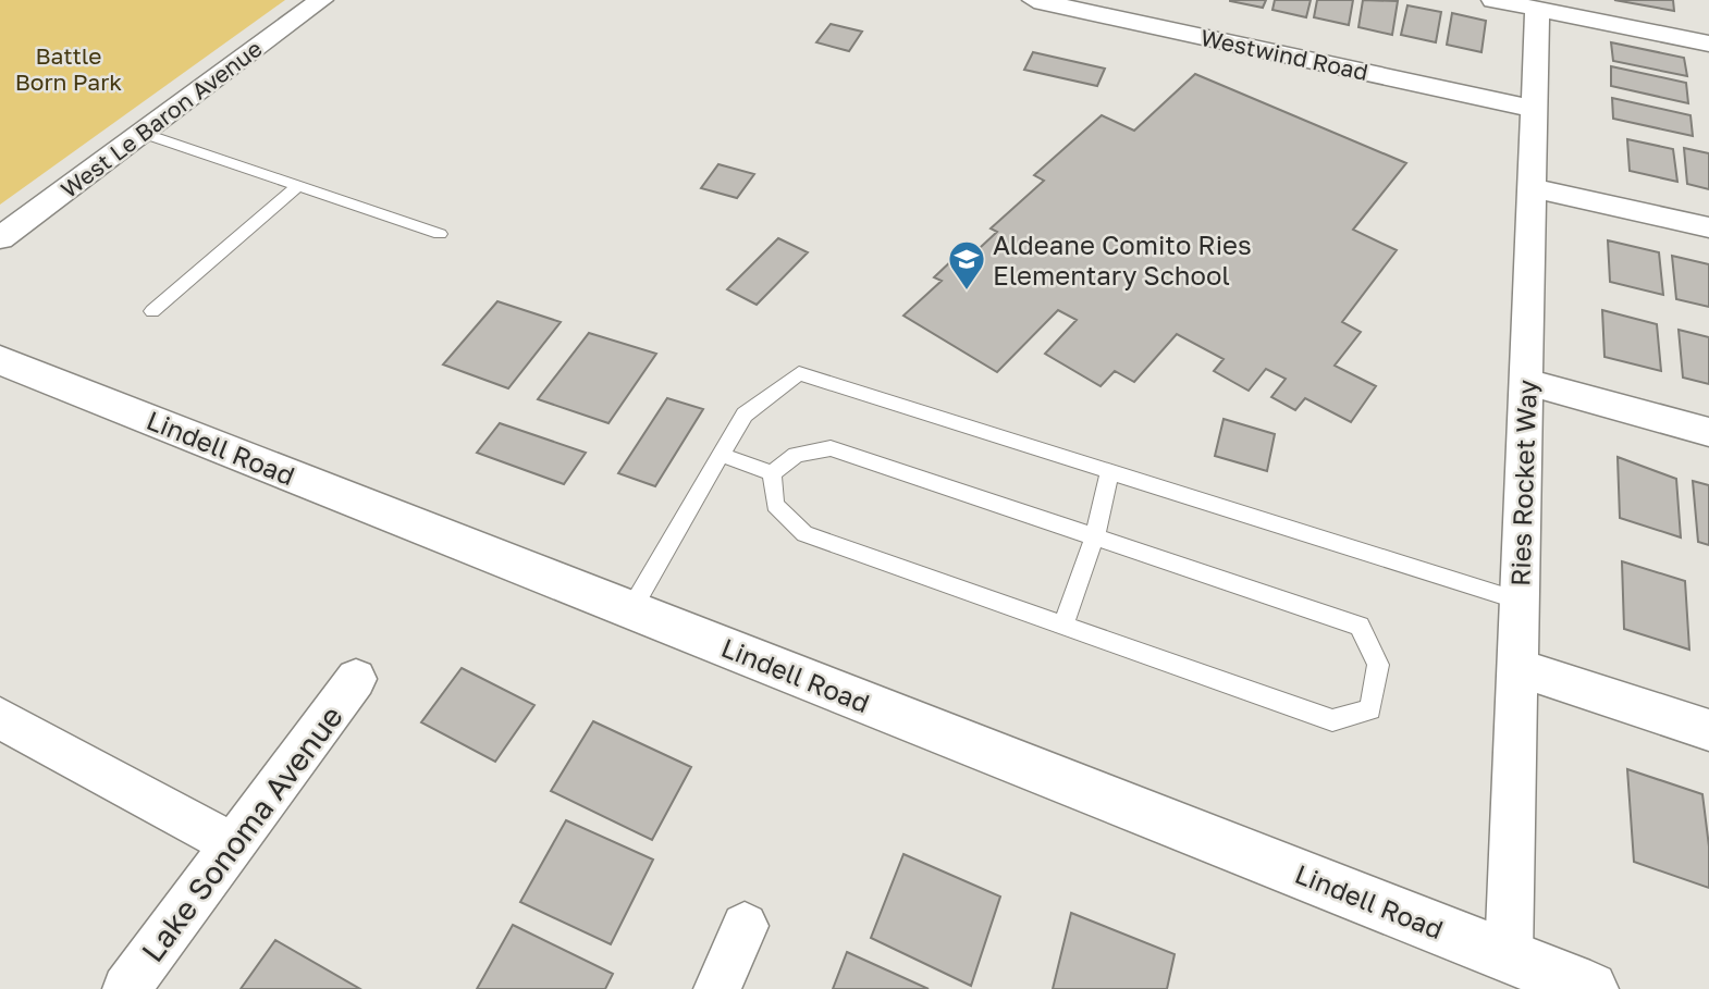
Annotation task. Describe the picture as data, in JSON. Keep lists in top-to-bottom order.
{
  "streets": {
    "street": [
      "Westwind Road",
      "West Le Baron Avenue",
      "Lindell Road",
      "Ries Rocket Way",
      "Lake Sonoma Avenue"
    ]
  },
  "crossings": [
    ["Westwind Road", "Ries Rocket Way"],
    ["Lindell Road", "Ries Rocket Way"]
  ],
  "parks": ["Battle Born Park"],
  "places": {
    "school or university": ["Aldeane Comito Ries Elementary School"]
  }
}
